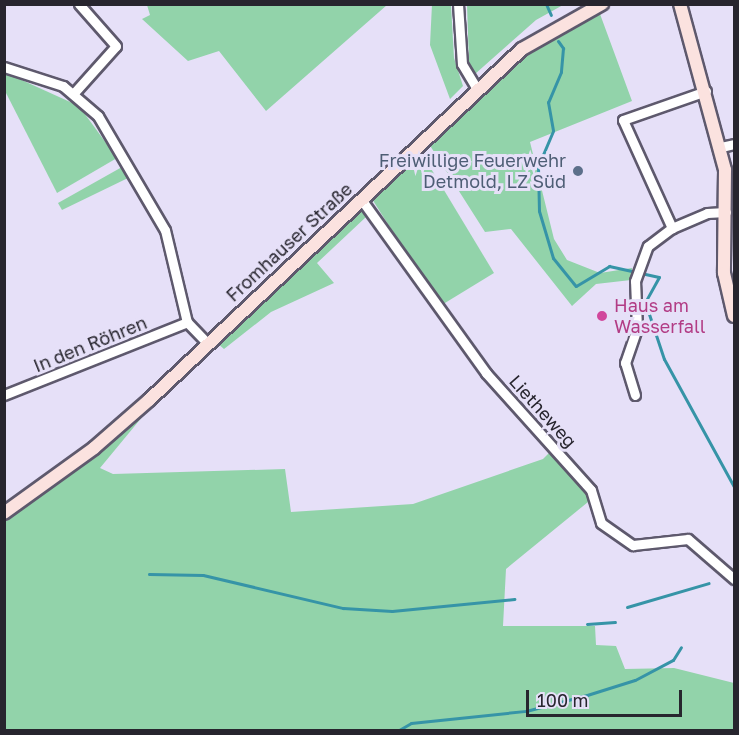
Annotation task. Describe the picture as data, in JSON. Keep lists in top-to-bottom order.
{
  "streets": {
    "street": ["Fromhauser Straße", "In den Röhren", "Lietheweg"]
  },
  "crossings": [
    ["Fromhauser Straße", "Lietheweg"]
  ],
  "places": ["Freiwillige Feuerwehr Detmold, LZ Süd", "Haus am Wasserfall"],
  "scale_bar": "100 m"
}
